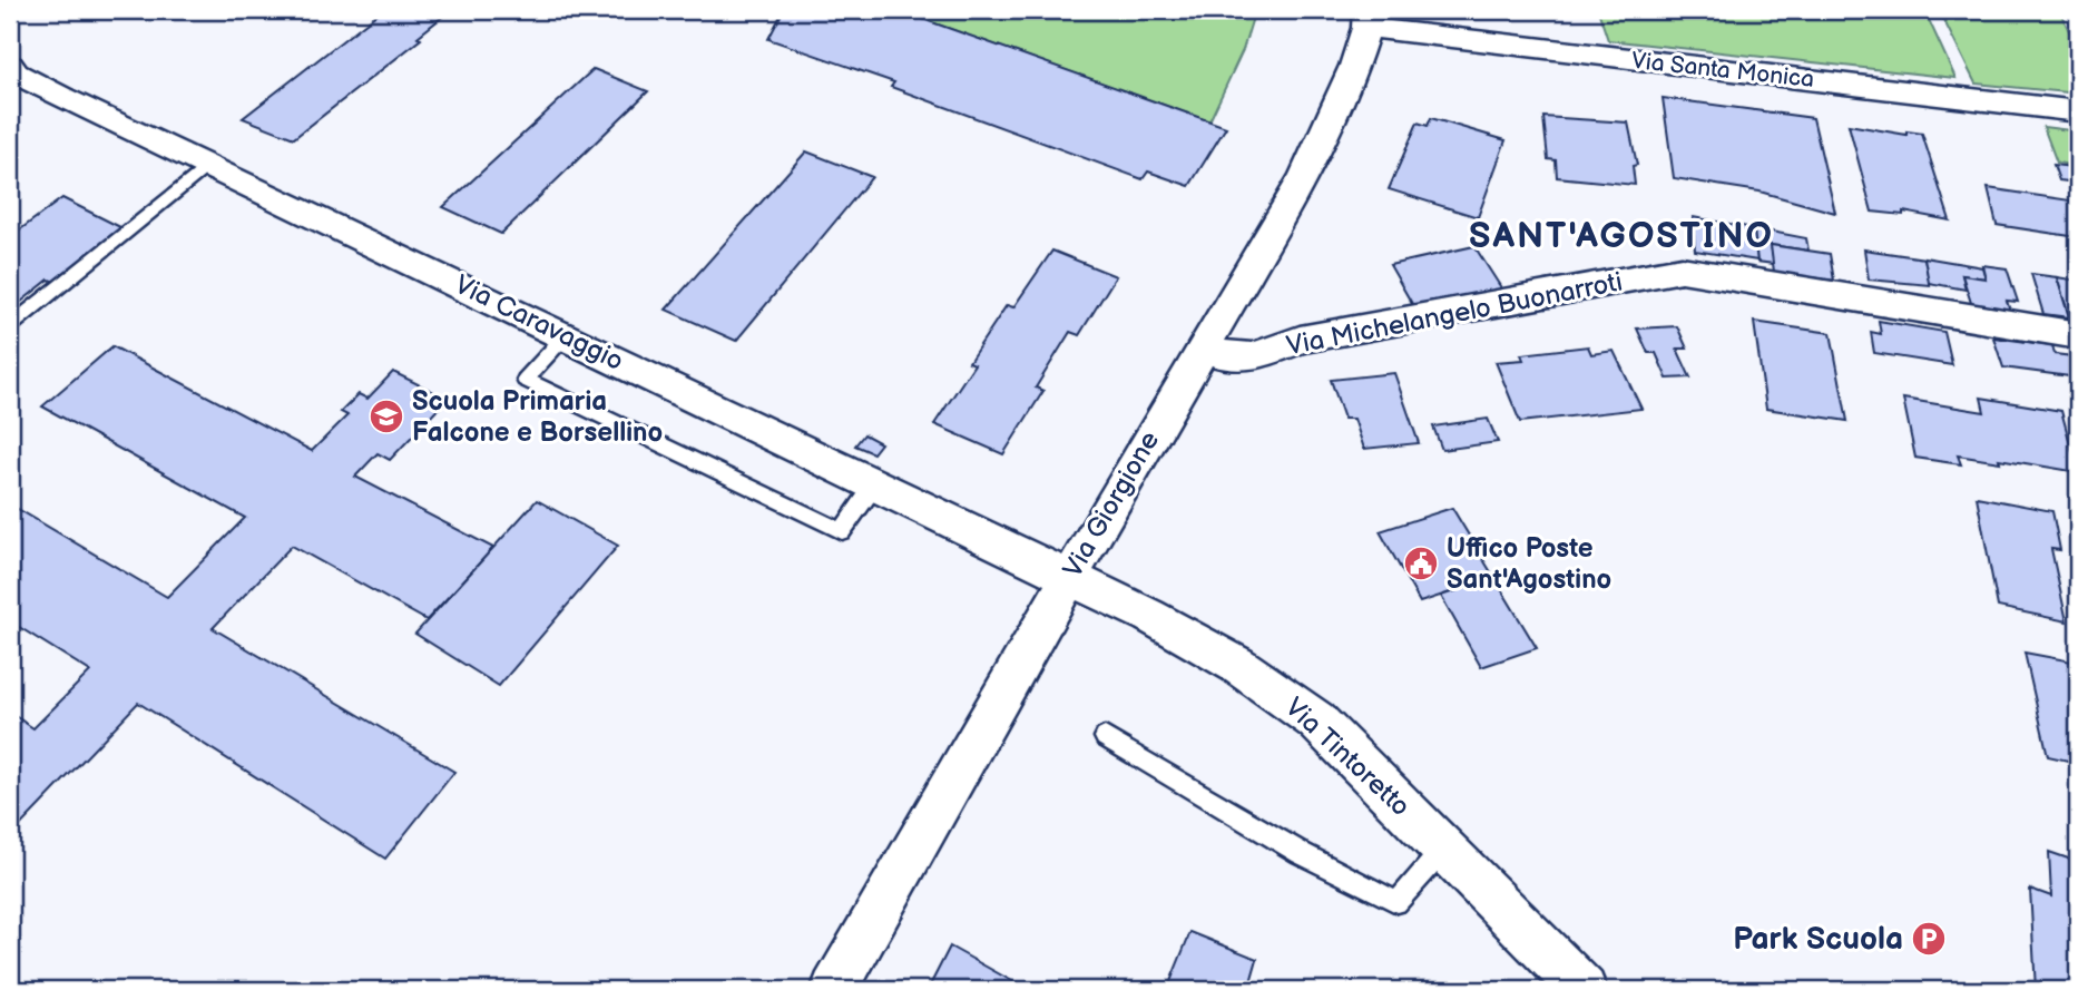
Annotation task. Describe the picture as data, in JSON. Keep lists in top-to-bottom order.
{
  "streets": {
    "street": [
      "Via Santa Monica",
      "Via Michelangelo Buonarroti",
      "Via Caravaggio",
      "Via Giorgione",
      "Via Tintoretto"
    ]
  },
  "crossings": [
    ["Via Santa Monica", "Via Giorgione"],
    ["Via Michelangelo Buonarroti", "Via Giorgione"],
    ["Via Caravaggio", "Via Giorgione"],
    ["Via Caravaggio", "Via Tintoretto"],
    ["Via Giorgione", "Via Tintoretto"]
  ],
  "districts": ["SANT'AGOSTINO"],
  "places": {
    "school or university": ["Scuola Primaria Falcone e Borsellino"],
    "public building": ["Uffico Poste Sant'Agostino"],
    "parking": ["Park Scuola"]
  }
}
